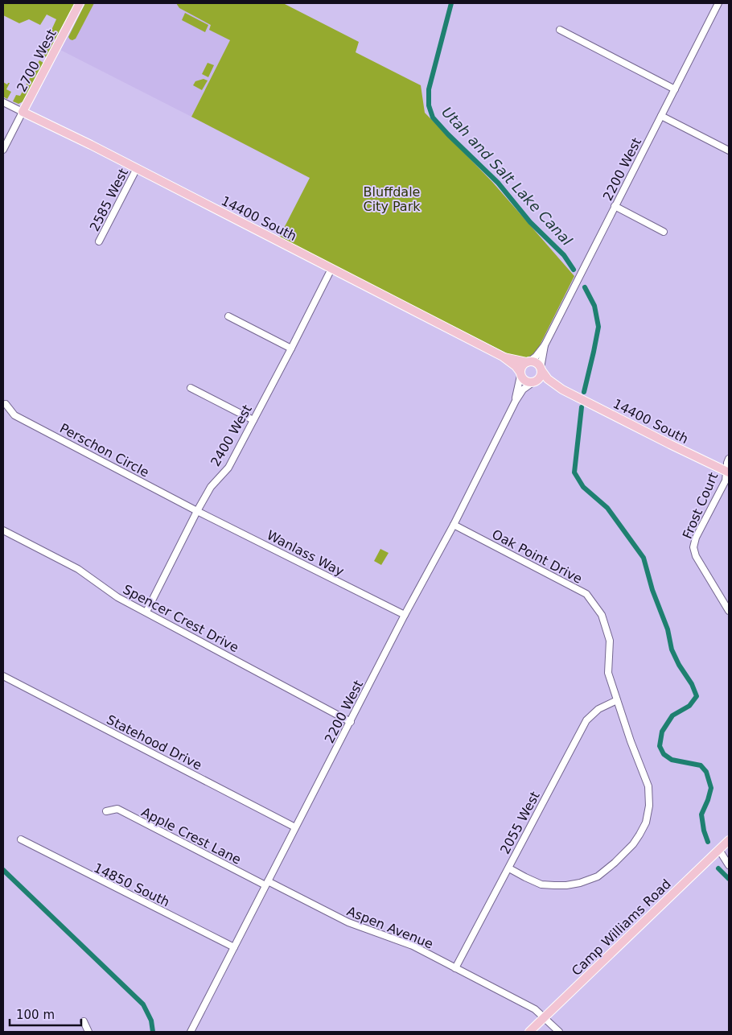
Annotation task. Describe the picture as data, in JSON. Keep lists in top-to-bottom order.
{
  "streets": {
    "main road": ["2700 West", "14400 South", "Camp Williams Road"],
    "street": [
      "2200 West",
      "2585 West",
      "2400 West",
      "Perschon Circle",
      "Frost Court",
      "Wanlass Way",
      "Oak Point Drive",
      "Spencer Crest Drive",
      "Statehood Drive",
      "2055 West",
      "Apple Crest Lane",
      "14850 South",
      "Aspen Avenue"
    ]
  },
  "crossings": [
    ["2700 West", "14400 South"],
    ["2200 West", "14400 South"],
    ["2200 West", "Wanlass Way"],
    ["2200 West", "Oak Point Drive"],
    ["2200 West", "Spencer Crest Drive"],
    ["2200 West", "Statehood Drive"],
    ["2200 West", "Apple Crest Lane"],
    ["2200 West", "14850 South"],
    ["2200 West", "Aspen Avenue"],
    ["2585 West", "14400 South"],
    ["14400 South", "2400 West"],
    ["14400 South", "Frost Court"],
    ["2400 West", "Perschon Circle"],
    ["2400 West", "Wanlass Way"],
    ["2400 West", "Spencer Crest Drive"],
    ["Perschon Circle", "Wanlass Way"],
    ["Oak Point Drive", "2055 West"],
    ["2055 West", "Aspen Avenue"],
    ["Apple Crest Lane", "Aspen Avenue"],
    ["Aspen Avenue", "Camp Williams Road"]
  ],
  "water": ["Utah and Salt Lake Canal"],
  "parks": ["Bluffdale City Park"],
  "scale_bar": "100 m"
}
